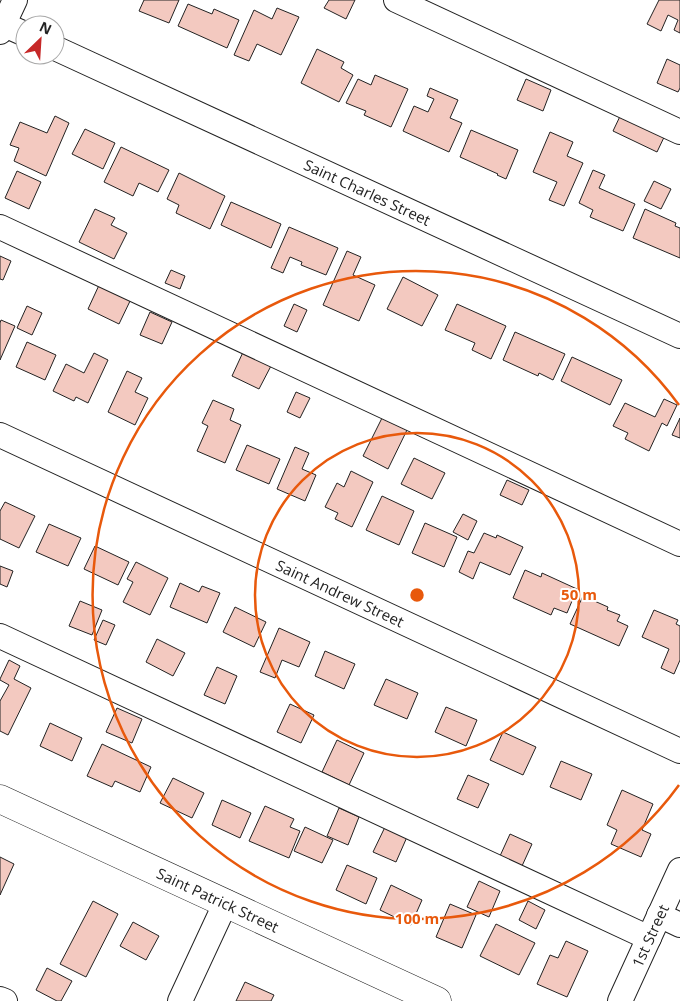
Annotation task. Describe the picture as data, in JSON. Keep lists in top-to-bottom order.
{
  "streets": {
    "main road": ["Saint Patrick Street"],
    "street": ["Saint Charles Street", "Saint Andrew Street", "1st Street"]
  },
  "north": "top right",
  "rings": ["50 m", "100 m"]
}
